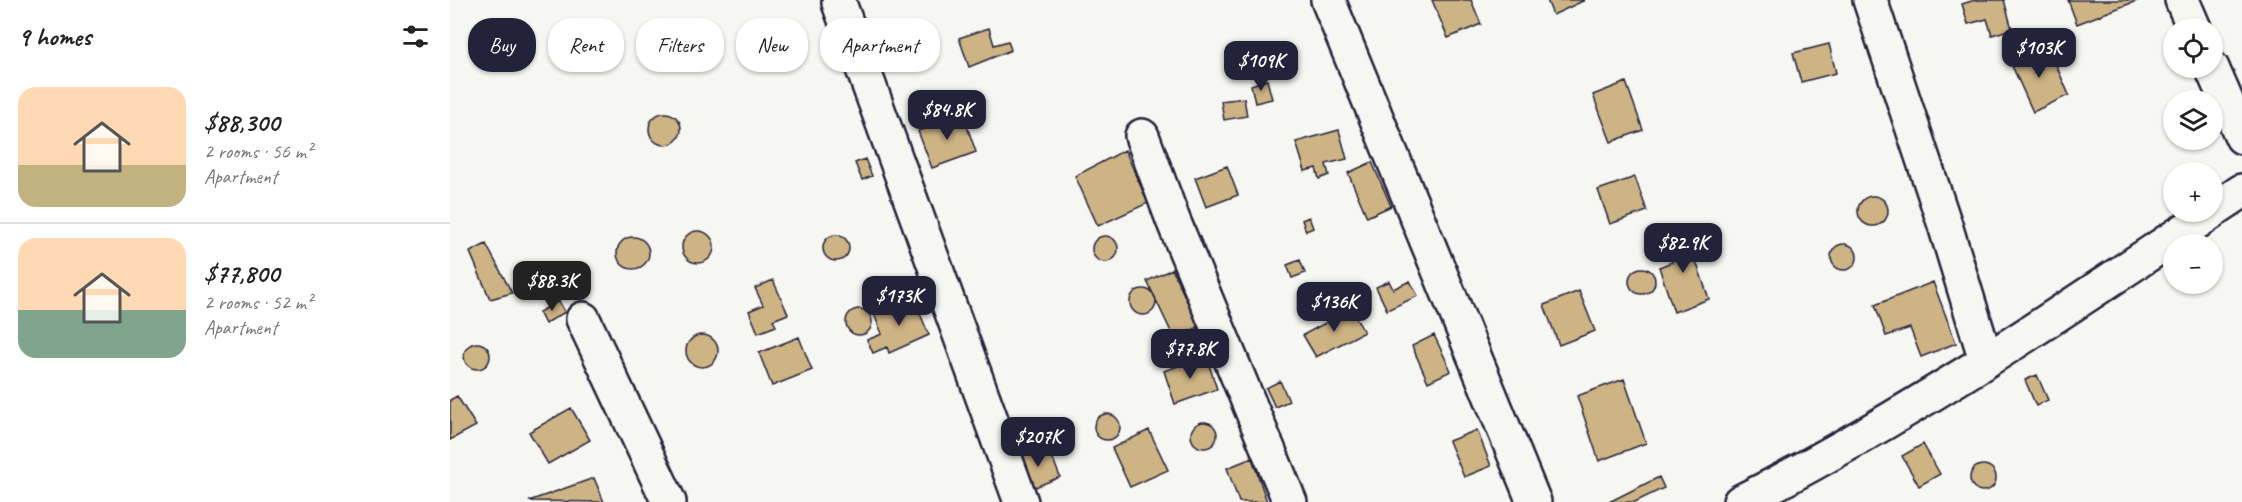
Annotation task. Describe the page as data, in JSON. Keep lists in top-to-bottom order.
{
  "page": {
    "heading": "9 homes",
    "map_buttons": ["+", "−"],
    "chip": [
      "Buy",
      "Rent",
      "Filters",
      "New",
      "Apartment"
    ],
    "price": [
      "$103K",
      "$109K",
      "$84.8K",
      "$82.9K",
      "$88.3K",
      "$173K",
      "$136K",
      "$77.8K",
      "$207K"
    ],
    "list": [
      {
        "name": "$88,300",
        "note": "2 rooms · 56 m² · Apartment"
      },
      {
        "name": "$77,800",
        "note": "2 rooms · 52 m² · Apartment"
      }
    ]
  }
}
